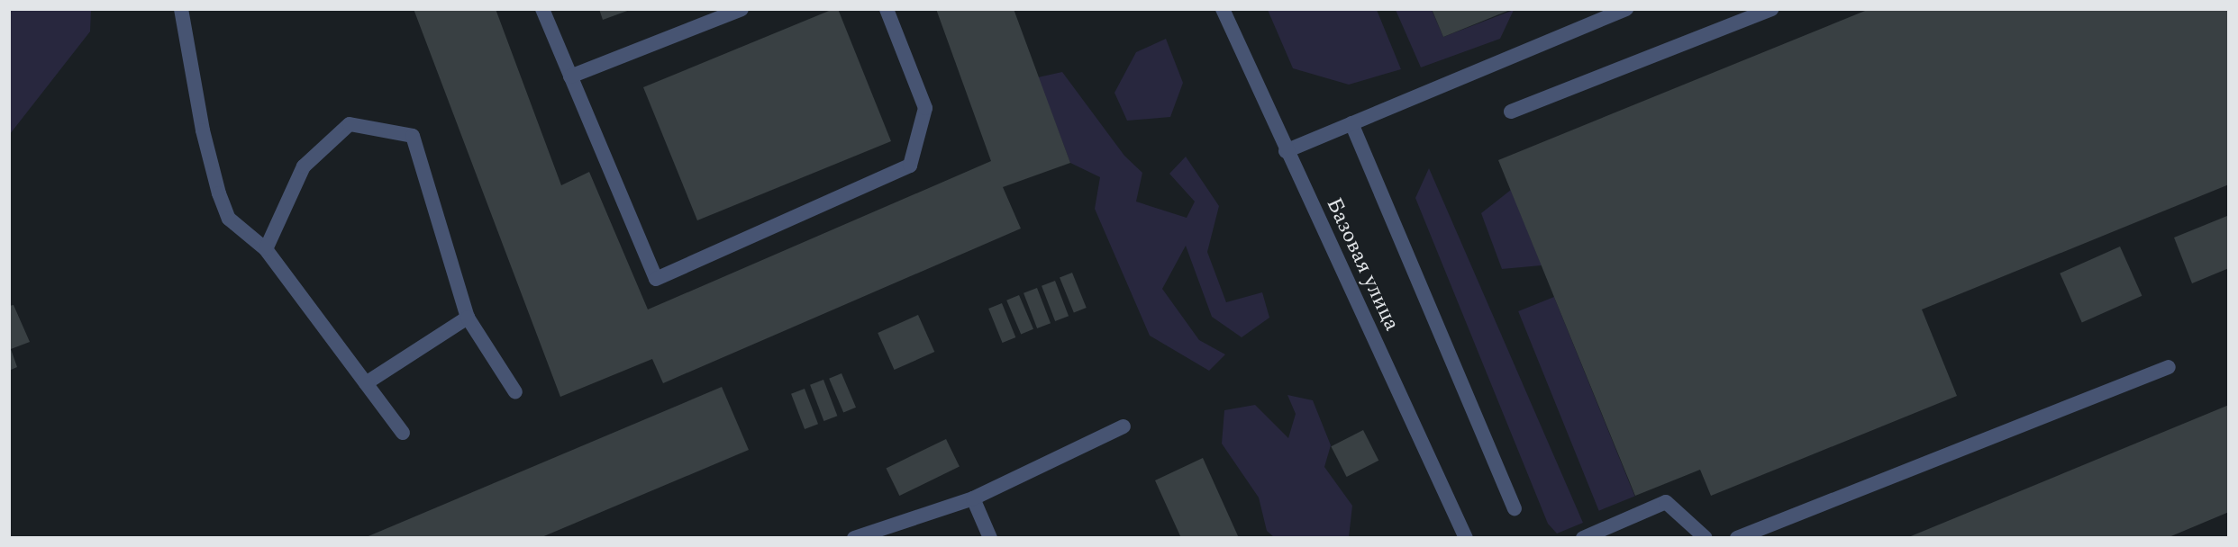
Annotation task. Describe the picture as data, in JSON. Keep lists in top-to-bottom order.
{
  "streets": {
    "street": ["Базовая улица"]
  }
}
